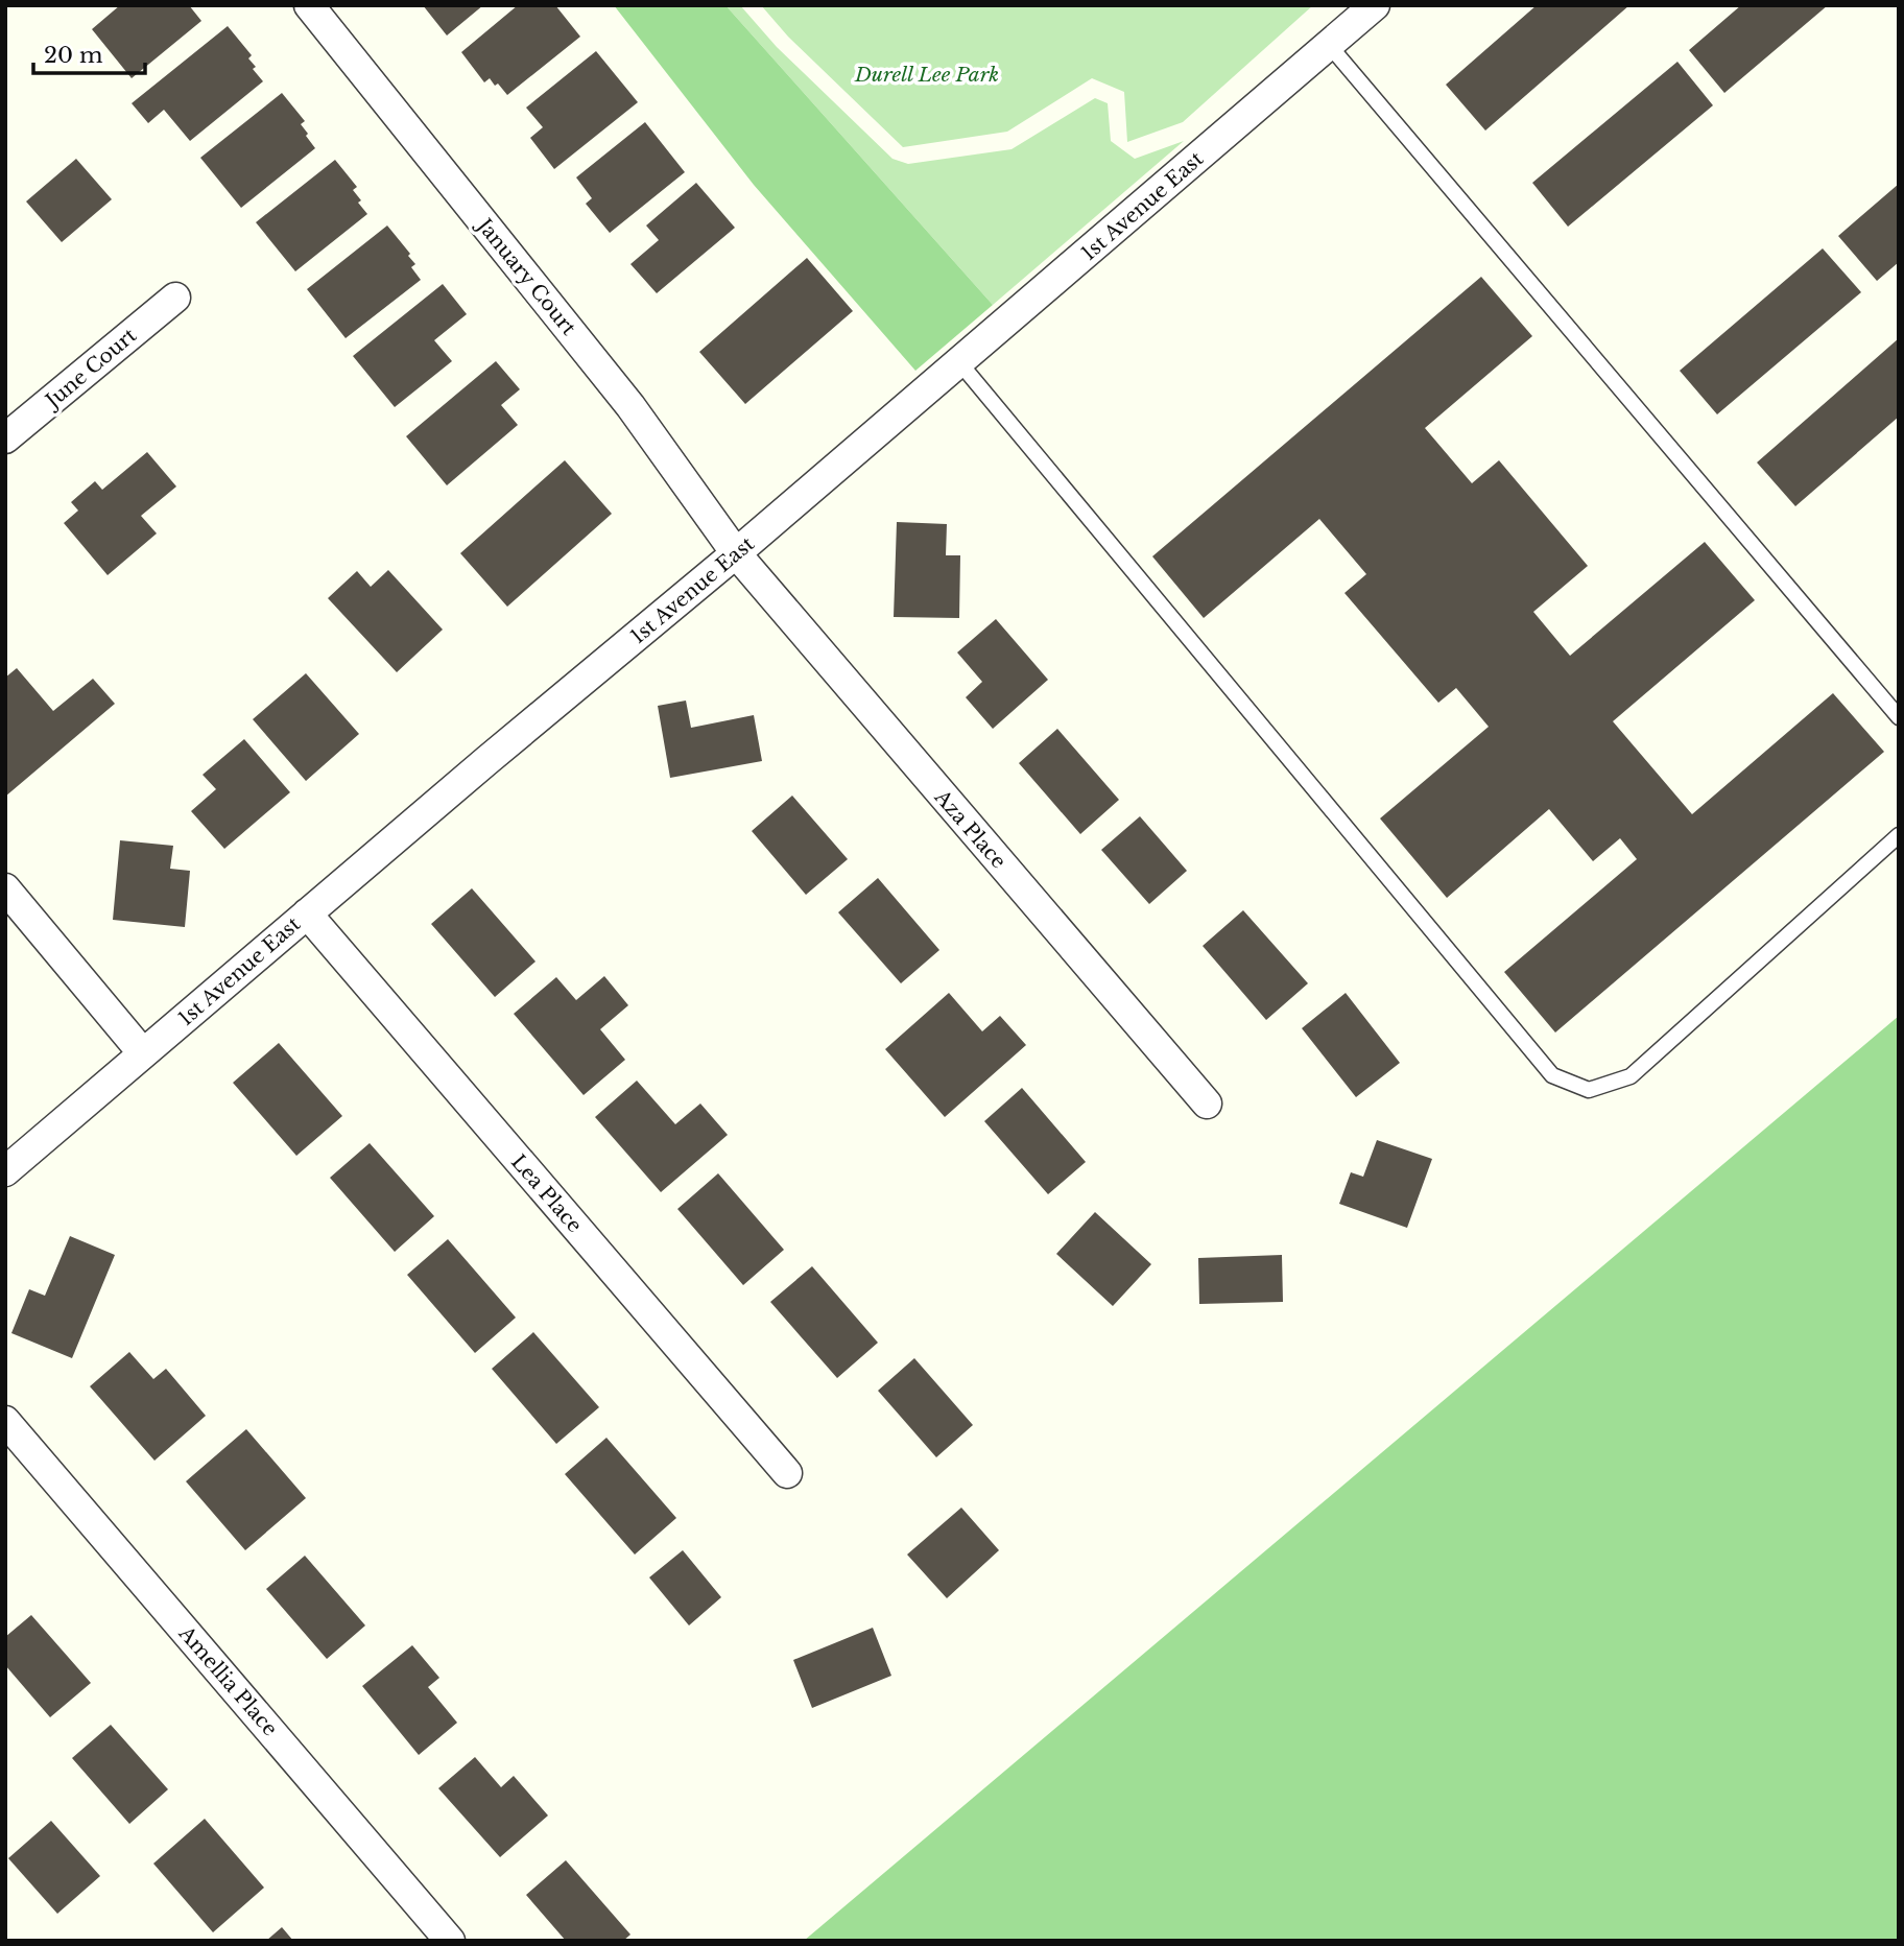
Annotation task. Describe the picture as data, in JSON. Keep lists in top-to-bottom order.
{
  "streets": {
    "street": [
      "1st Avenue East",
      "January Court",
      "June Court",
      "Aza Place",
      "Lea Place",
      "Amellia Place"
    ]
  },
  "crossings": [
    ["1st Avenue East", "January Court"],
    ["1st Avenue East", "Aza Place"],
    ["1st Avenue East", "Lea Place"],
    ["January Court", "Aza Place"]
  ],
  "parks": ["Durell Lee Park"],
  "scale_bar": "20 m"
}
